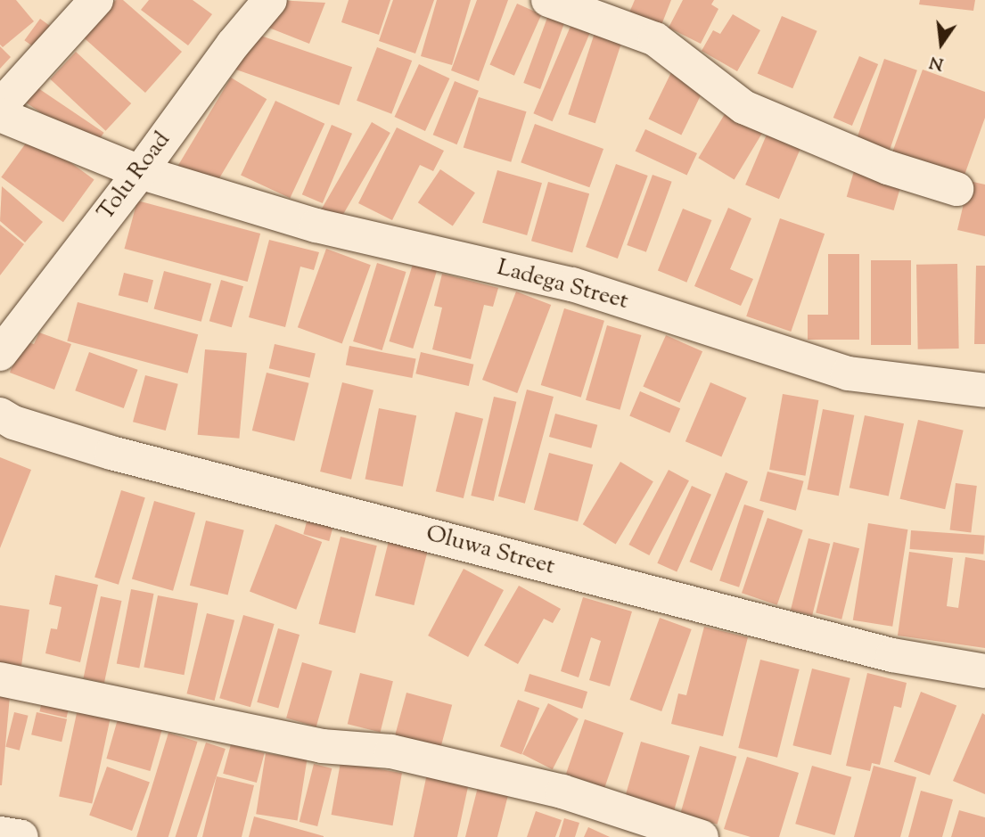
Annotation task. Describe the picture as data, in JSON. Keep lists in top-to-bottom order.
{
  "streets": {
    "street": ["Tolu Road", "Ladega Street", "Oluwa Street"]
  },
  "crossings": [
    ["Tolu Road", "Ladega Street"]
  ],
  "north": "bottom"
}
